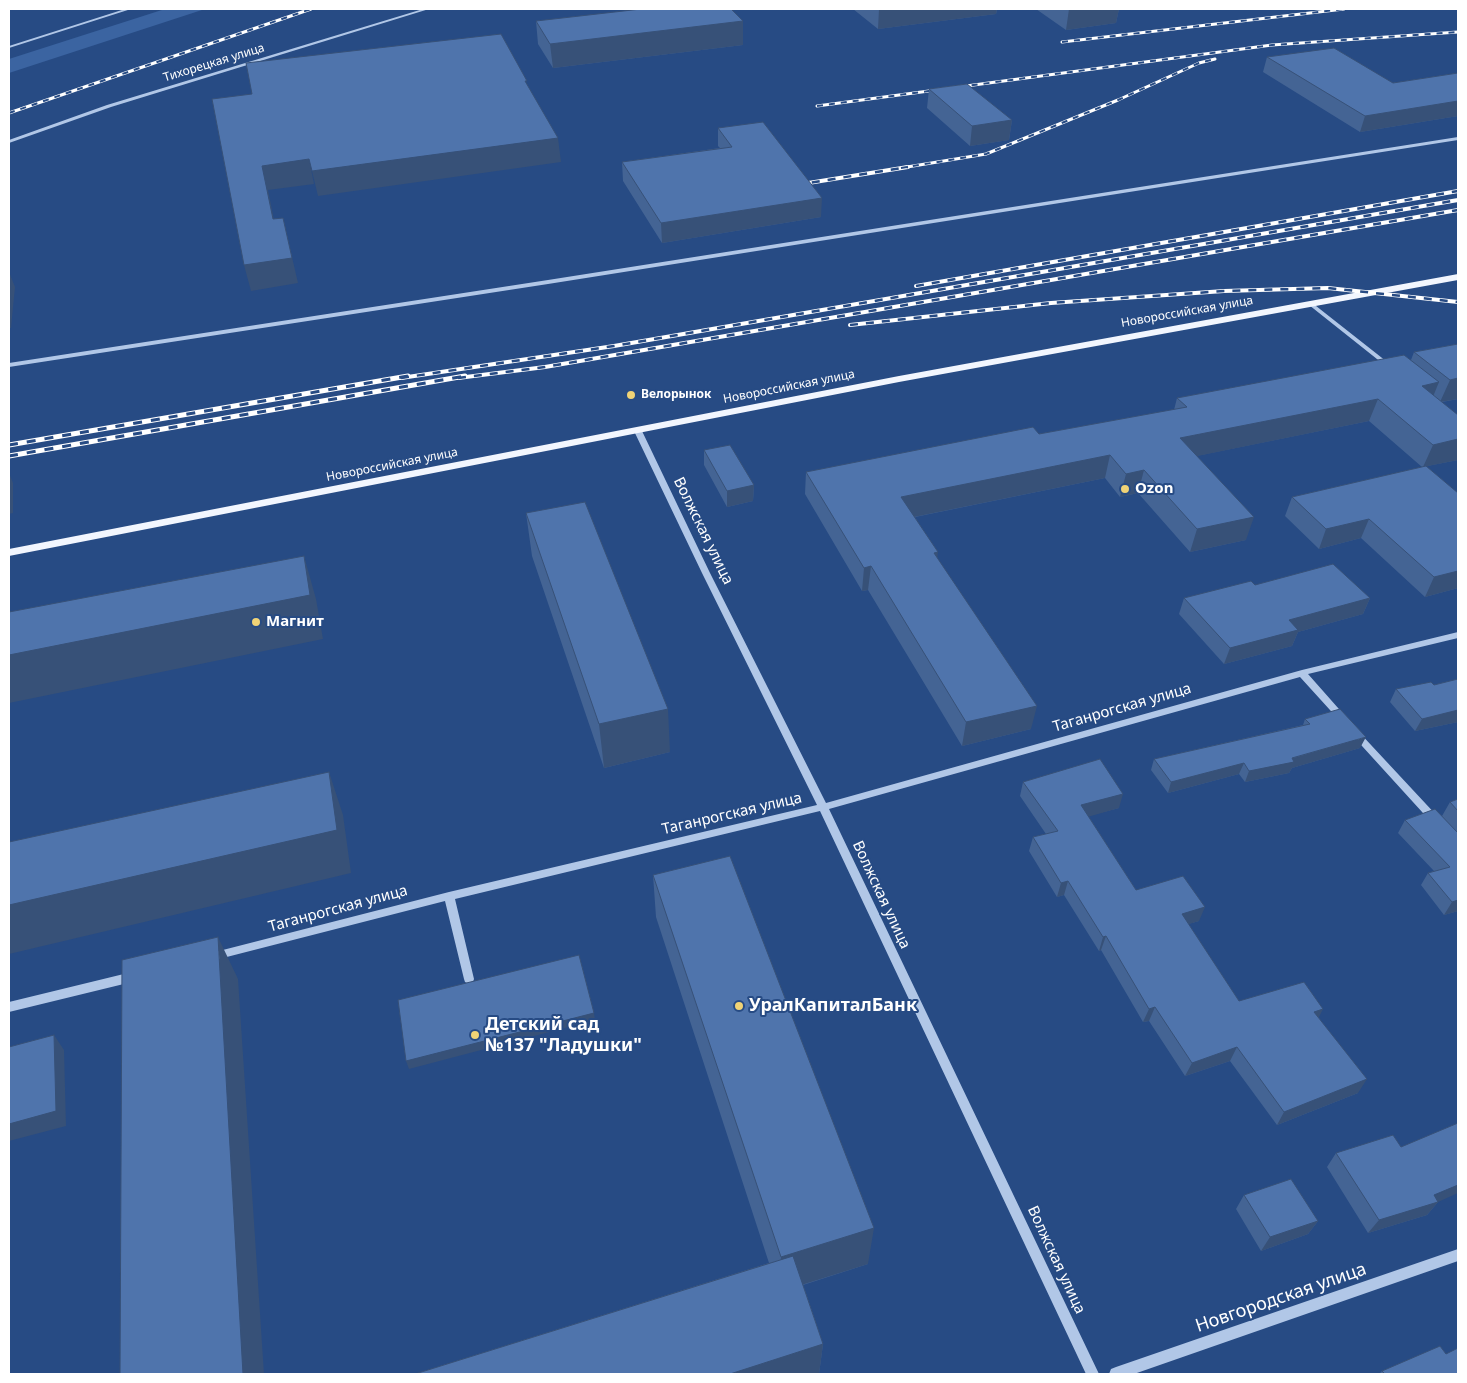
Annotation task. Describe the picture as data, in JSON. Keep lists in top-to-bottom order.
{
  "streets": {
    "main road": ["Новороссийская улица"],
    "street": [
      "Тихорецкая улица",
      "Волжская улица",
      "Таганрогская улица",
      "Новгородская улица"
    ]
  },
  "crossings": [
    ["Новороссийская улица", "Волжская улица"],
    ["Волжская улица", "Таганрогская улица"]
  ],
  "places": [
    "Велорынок",
    "Ozon",
    "Магнит",
    "УралКапиталБанк",
    "Детский сад №137 \"Ладушки\""
  ]
}
